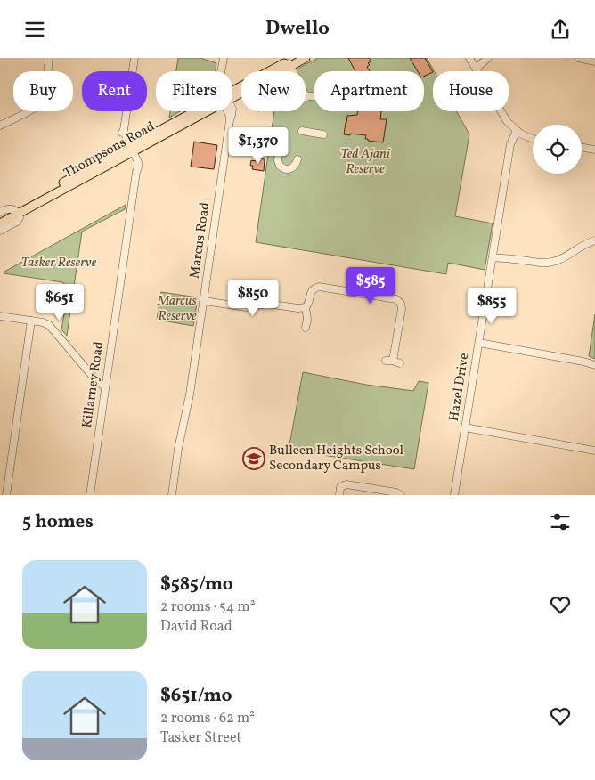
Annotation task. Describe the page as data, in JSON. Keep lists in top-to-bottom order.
{
  "streets": {
    "main road": ["Thompsons Road"],
    "street": ["Marcus Road", "Killarney Road", "Hazel Drive"]
  },
  "crossings": [
    ["Thompsons Road", "Killarney Road"]
  ],
  "parks": ["Ted Ajani Reserve", "Tasker Reserve", "Marcus Reserve"],
  "places": {
    "school or university": ["Bulleen Heights School Secondary Campus"]
  },
  "page": {
    "header": "Dwello",
    "chip": [
      "Buy",
      "Rent",
      "Filters",
      "New",
      "Apartment",
      "House"
    ],
    "price": [
      "$1,370",
      "$585",
      "$850",
      "$651",
      "$855"
    ],
    "heading": "5 homes",
    "list": [
      {
        "name": "$585/mo",
        "note": "2 rooms · 54 m² · David Road"
      },
      {
        "name": "$651/mo",
        "note": "2 rooms · 62 m² · Tasker Street"
      }
    ]
  }
}
